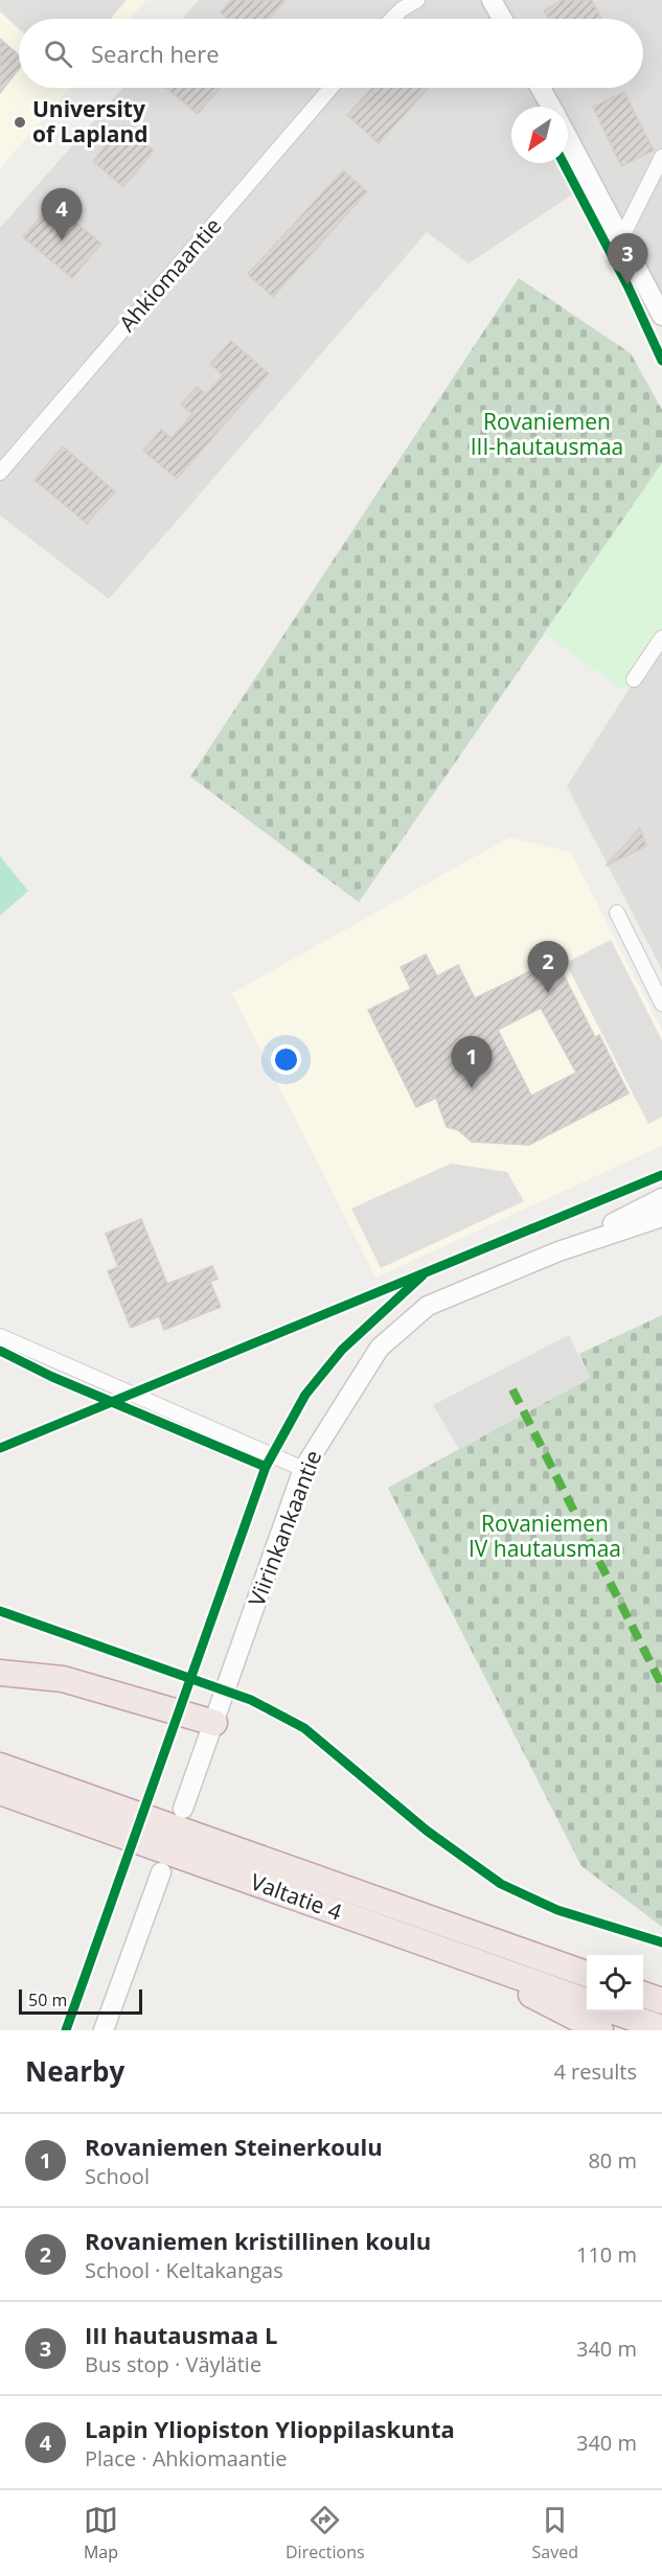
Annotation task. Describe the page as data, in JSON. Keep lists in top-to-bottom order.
{
  "streets": {
    "highway": ["Valtatie 4"],
    "street": ["Ahkiomaantie", "Viirinkankaantie"]
  },
  "parks": ["Rovaniemen III-hautausmaa", "Rovaniemen IV hautausmaa"],
  "places": ["University of Lapland"],
  "scale_bar": "50 m",
  "north": "bottom left",
  "page": {
    "search": "Search here",
    "pins": [
      "4",
      "3",
      "2",
      "1"
    ],
    "scale": "50 m",
    "heading": ["Nearby", "4 results"],
    "list": [
      {
        "mark": "1",
        "name": "Rovaniemen Steinerkoulu",
        "note": "School",
        "value": "80 m"
      },
      {
        "mark": "2",
        "name": "Rovaniemen kristillinen koulu",
        "note": "School · Keltakangas",
        "value": "110 m"
      },
      {
        "mark": "3",
        "name": "III hautausmaa L",
        "note": "Bus stop · Väylätie",
        "value": "340 m"
      },
      {
        "mark": "4",
        "name": "Lapin Yliopiston Ylioppilaskunta",
        "note": "Place · Ahkiomaantie",
        "value": "340 m"
      }
    ],
    "nav": ["Map", "Directions", "Saved"]
  }
}
